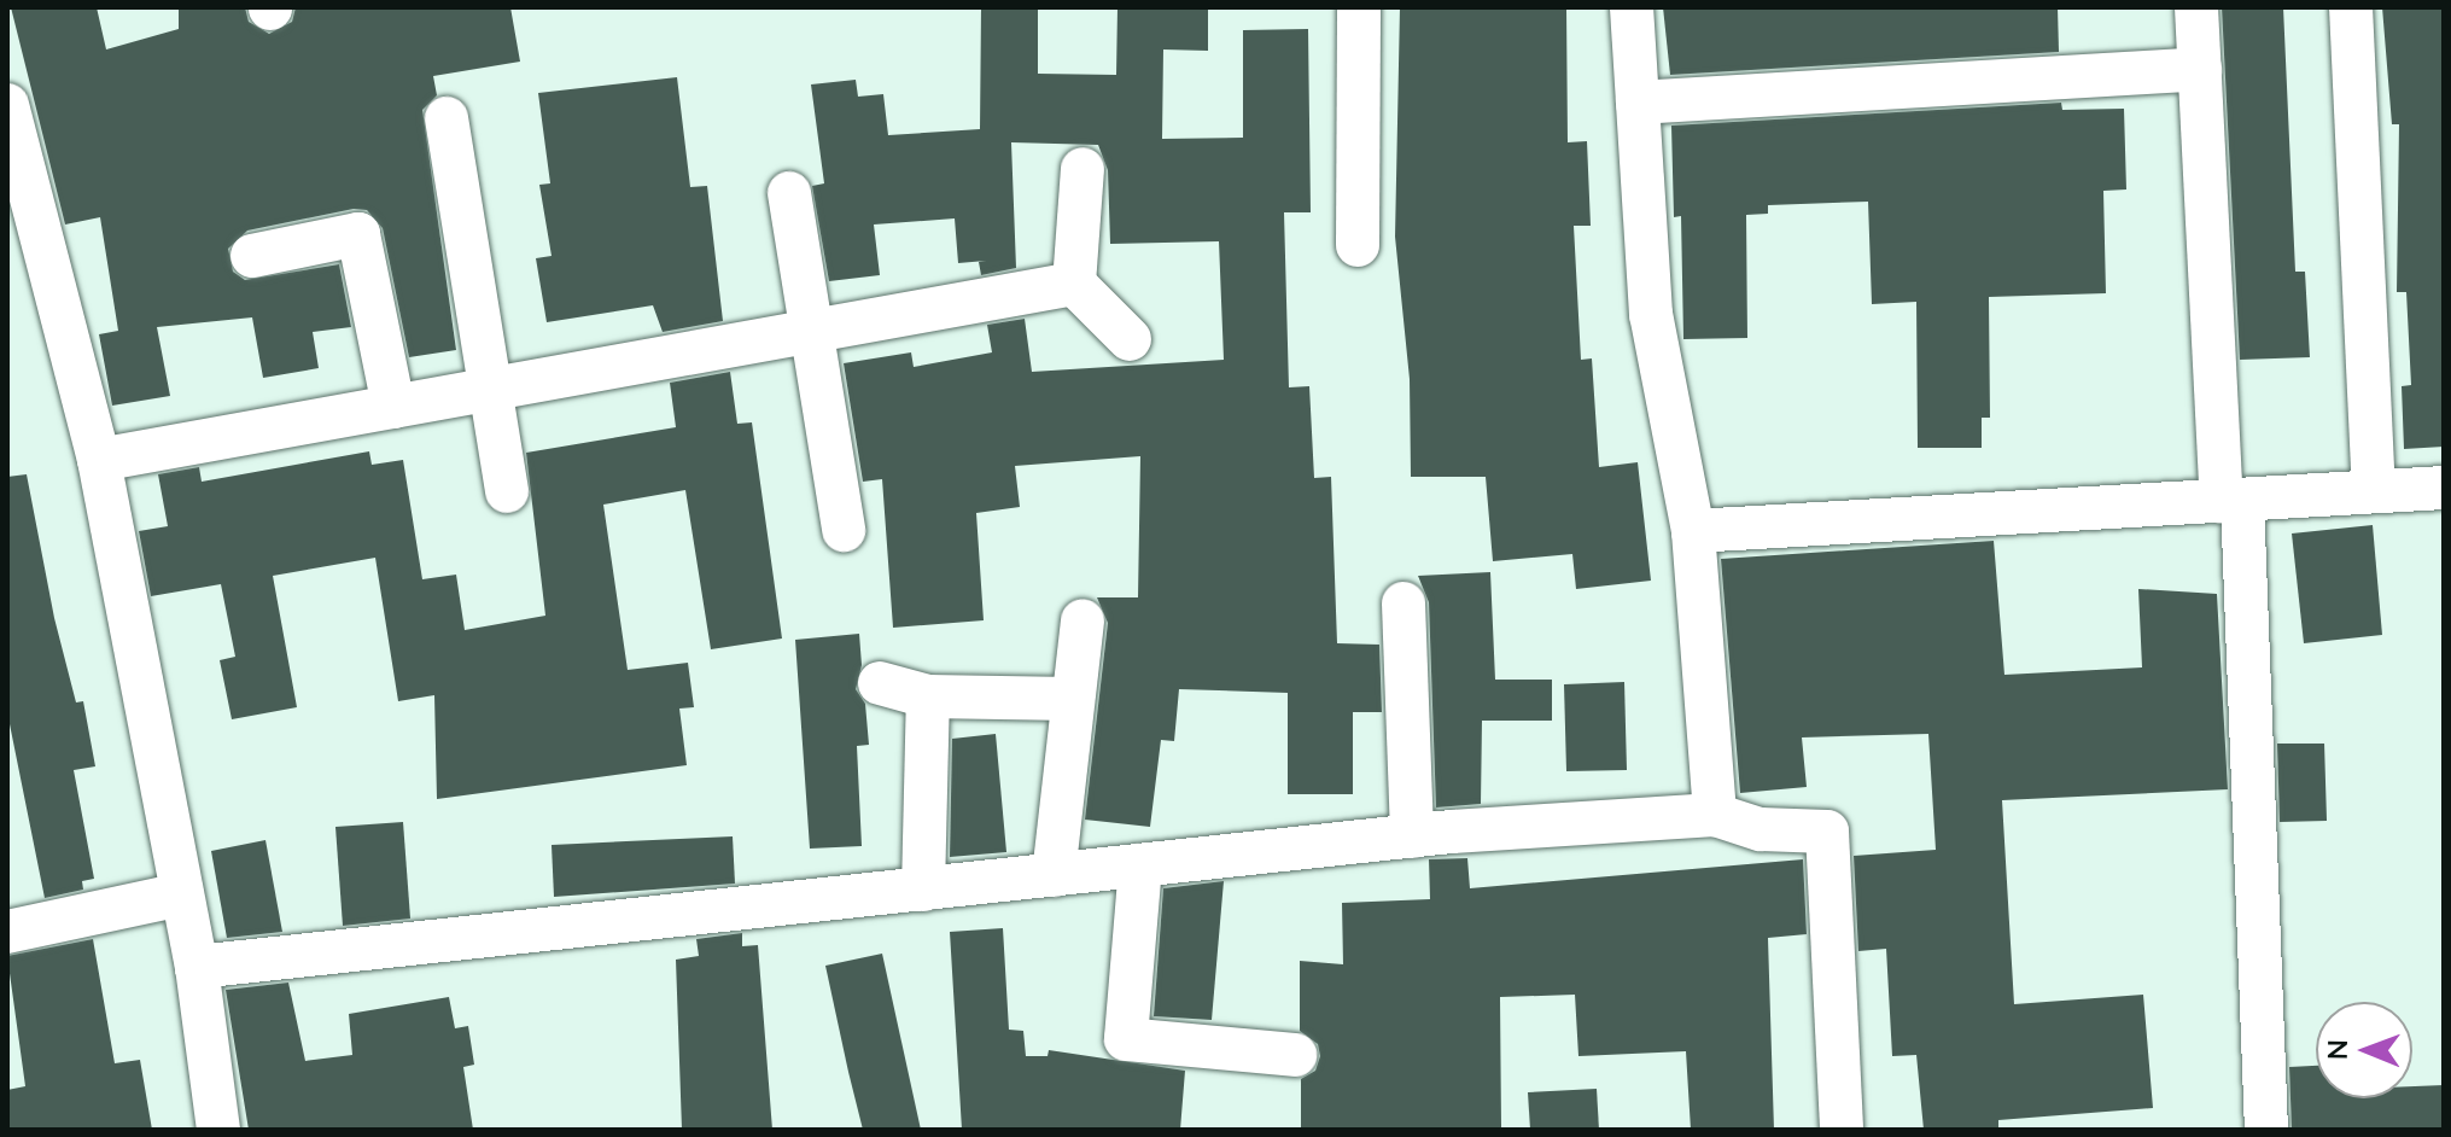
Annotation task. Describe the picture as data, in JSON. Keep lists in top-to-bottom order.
{
  "north": "left"
}
